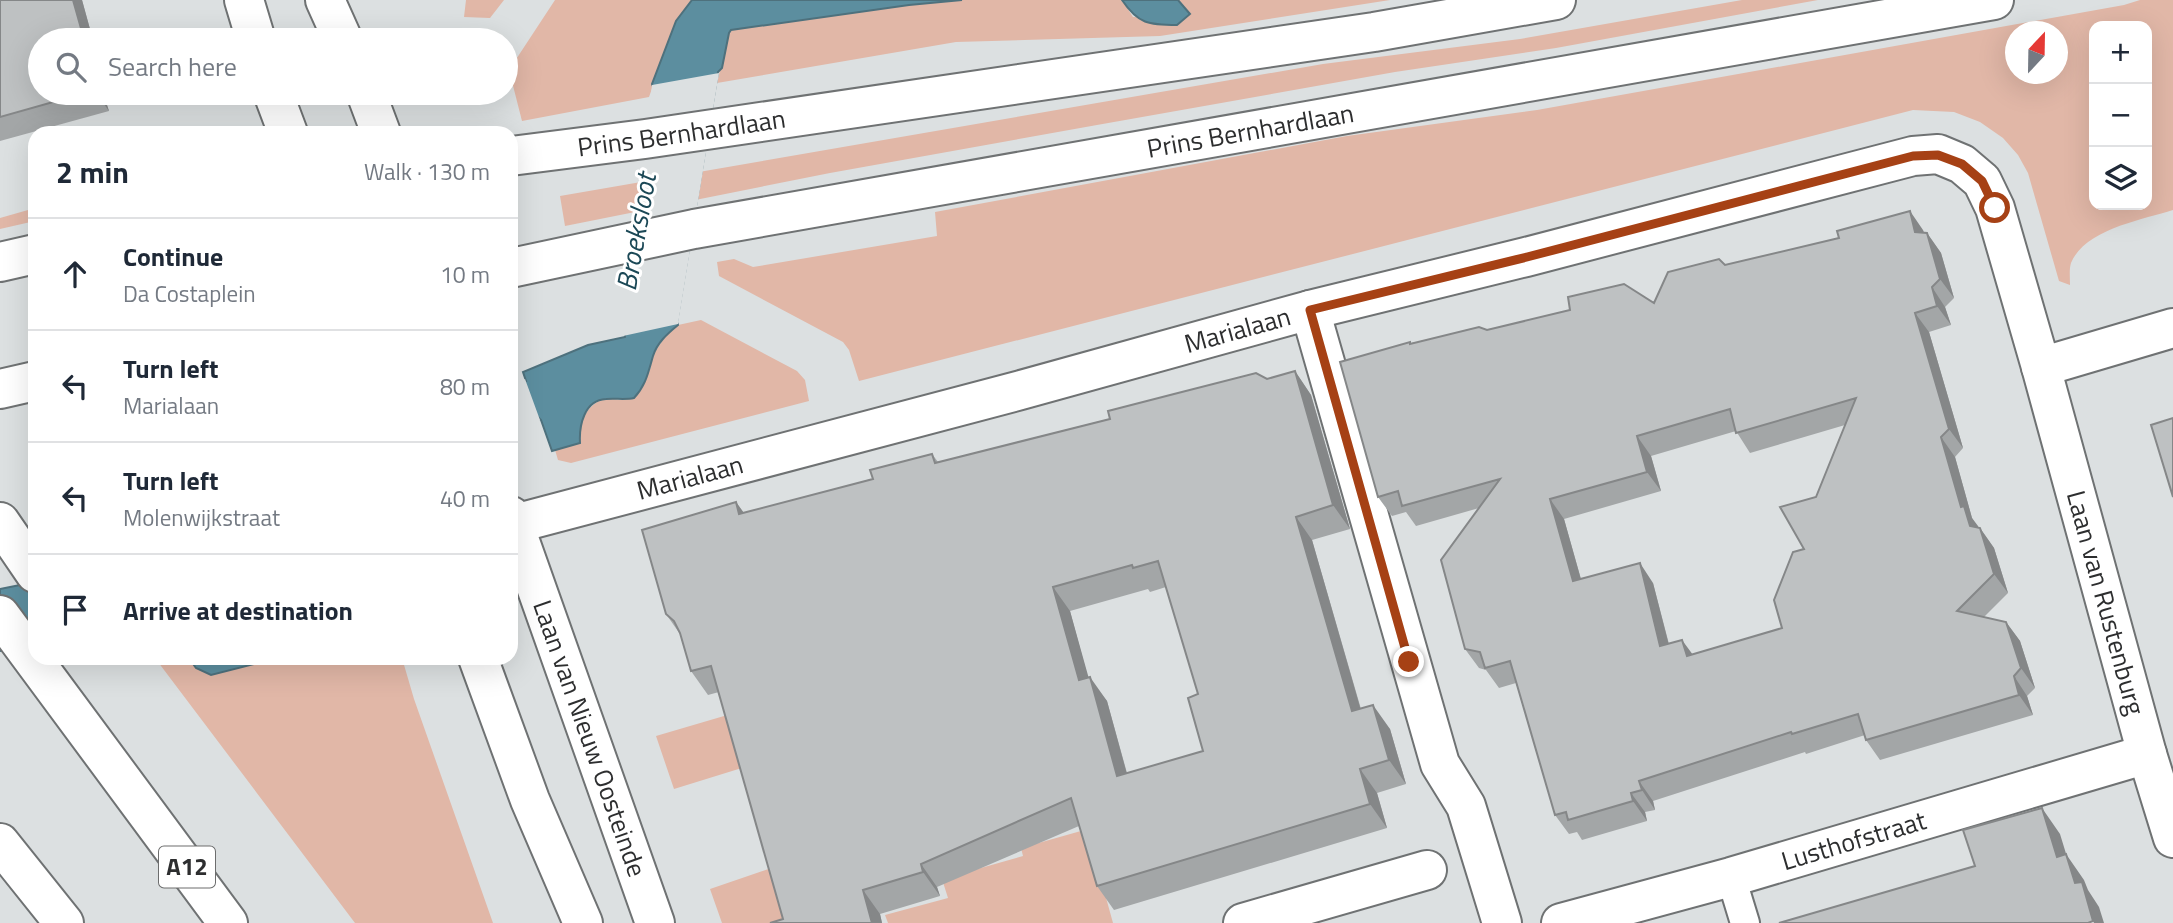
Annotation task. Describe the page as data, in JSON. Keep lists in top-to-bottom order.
{
  "streets": {
    "main road": [
      "Prins Bernhardlaan",
      "Marialaan",
      "Laan van Rustenburg",
      "Laan van Nieuw Oosteinde",
      "Lusthofstraat",
      "A12"
    ]
  },
  "crossings": [
    ["Marialaan", "Laan van Rustenburg"],
    ["Laan van Rustenburg", "Lusthofstraat"]
  ],
  "water": ["Broeksloot"],
  "north": "top",
  "page": {
    "map_buttons": ["+", "−"],
    "search": "Search here",
    "heading": ["2 min", "Walk · 130 m"],
    "list": [
      ["Continue", "Da Costaplein", "10 m"],
      ["Turn left", "Marialaan", "80 m"],
      ["Turn left", "Molenwijkstraat", "40 m"],
      "Arrive at destination"
    ]
  }
}
